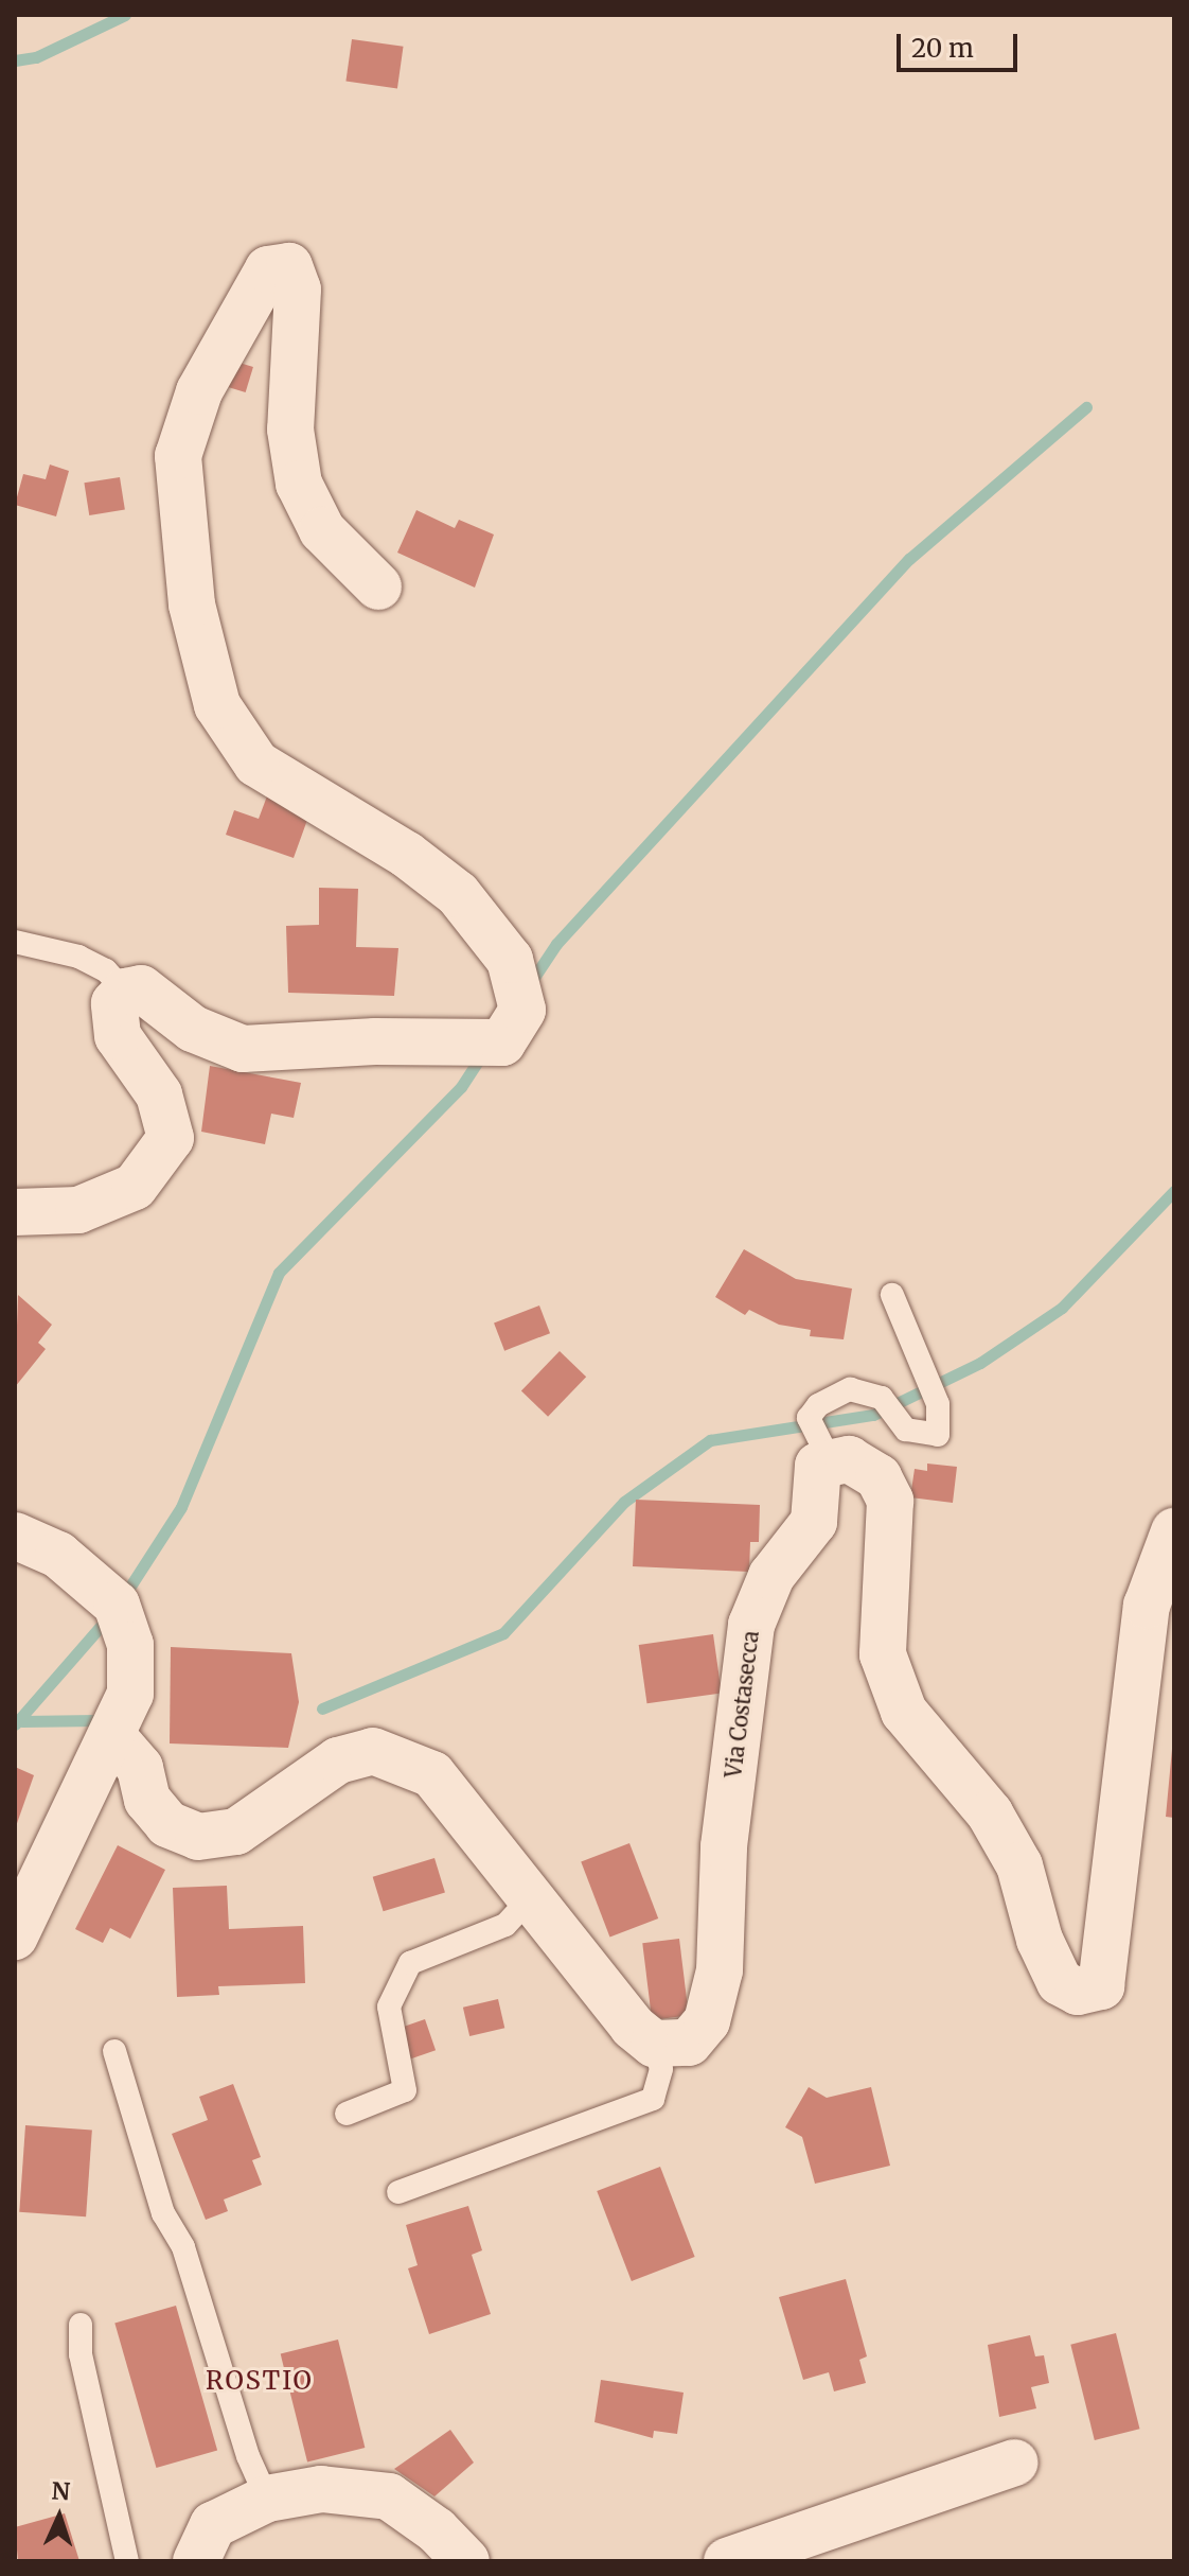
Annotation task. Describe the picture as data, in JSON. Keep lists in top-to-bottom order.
{
  "streets": {
    "street": ["Via Costasecca"]
  },
  "districts": ["ROSTIO"],
  "scale_bar": "20 m",
  "north": "top"
}
